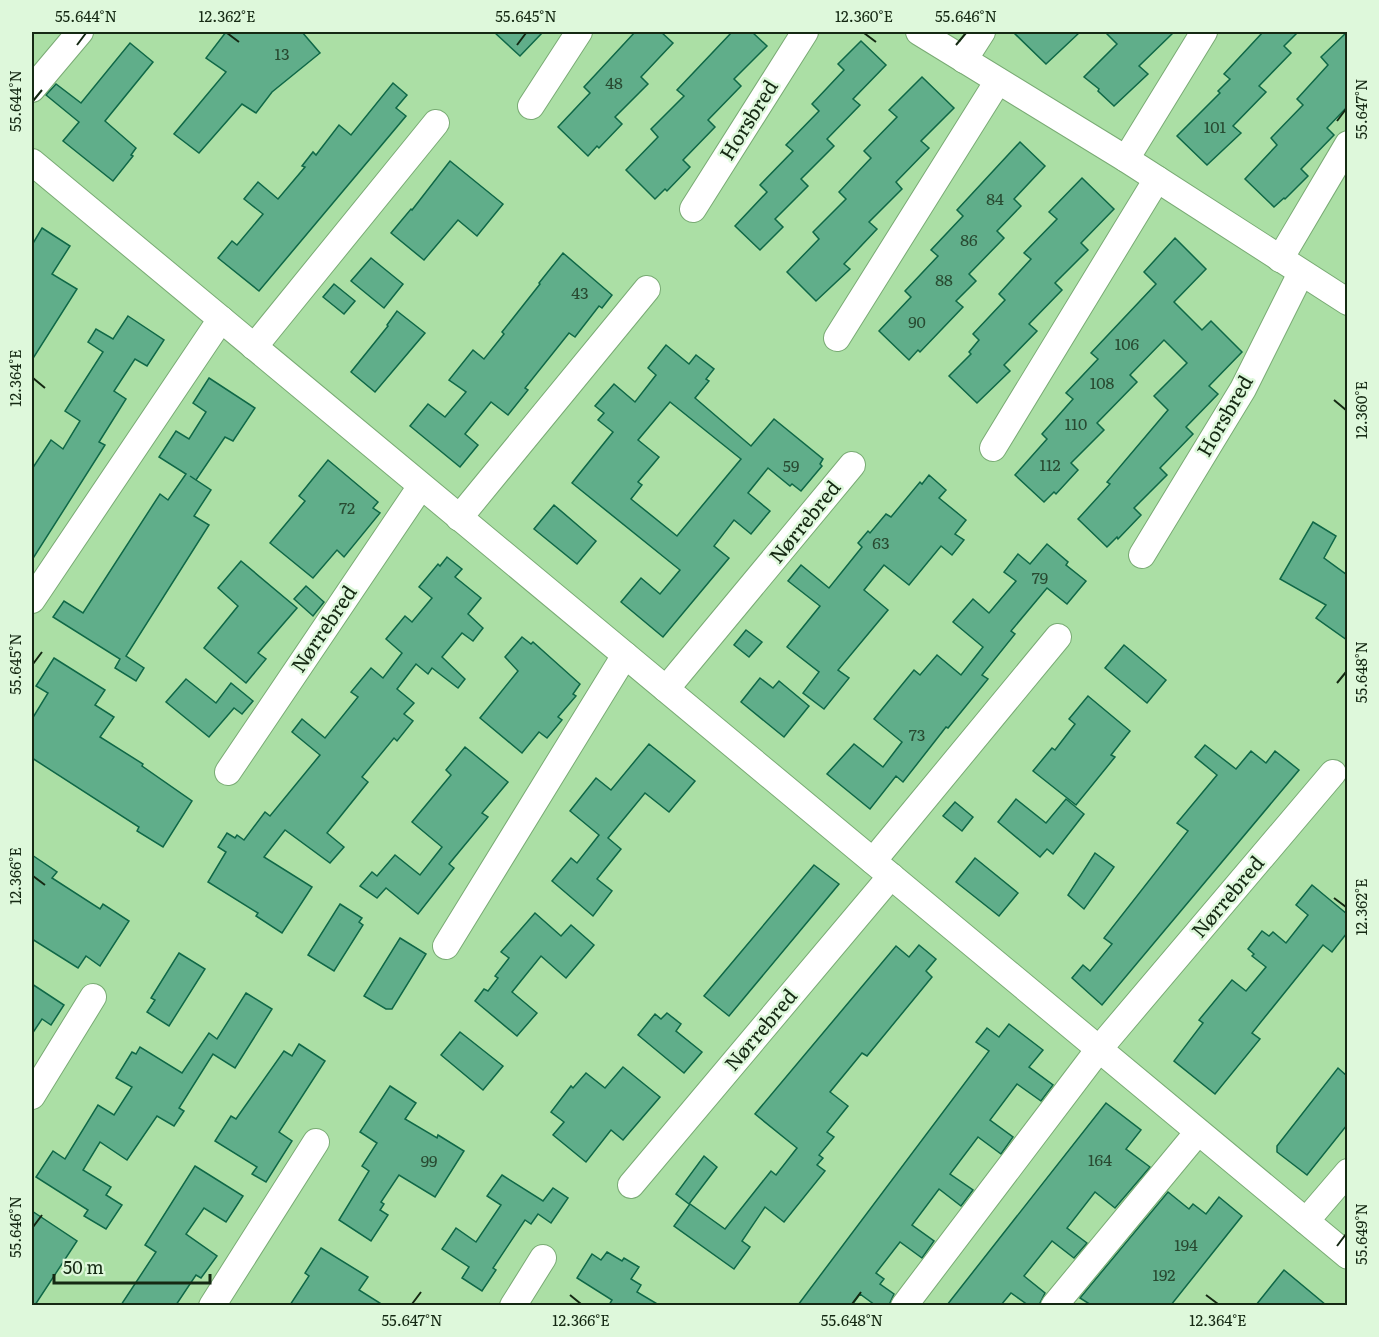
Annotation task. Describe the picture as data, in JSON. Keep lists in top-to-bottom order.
{
  "streets": {
    "street": ["Horsbred", "Nørrebred"]
  },
  "house_numbers": [
    "13",
    "48",
    "101",
    "84",
    "86",
    "88",
    "43",
    "90",
    "106",
    "108",
    "110",
    "112",
    "59",
    "72",
    "63",
    "79",
    "73",
    "164",
    "99",
    "194",
    "192"
  ],
  "scale_bar": "50 m",
  "coordinates": [
    "55.644°N",
    "12.362°E",
    "55.645°N",
    "12.360°E",
    "55.646°N",
    "55.647°N",
    "12.364°E",
    "55.648°N",
    "12.366°E",
    "55.649°N"
  ]
}
